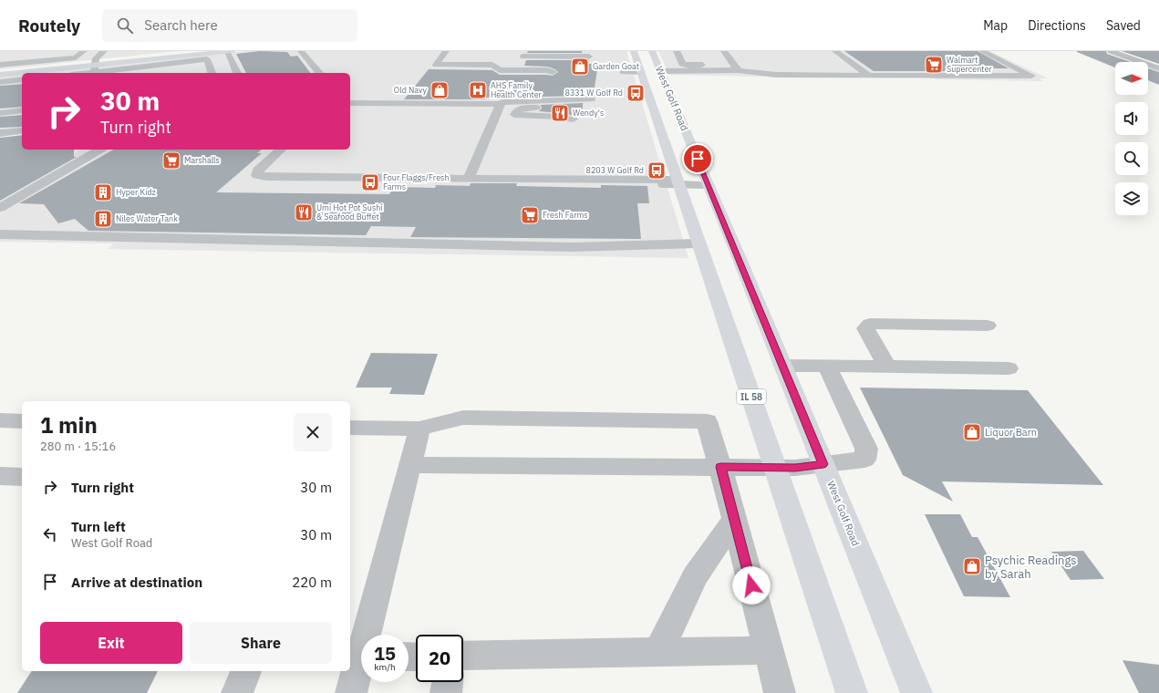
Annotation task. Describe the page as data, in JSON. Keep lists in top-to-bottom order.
{
  "streets": {
    "main road": ["West Golf Road", "IL 58"]
  },
  "places": {
    "supermarket": ["Walmart Supercenter", "Marshalls", "Fresh Farms"],
    "shop": [
      "Garden Goat",
      "Old Navy",
      "Liquor Barn",
      "Psychic Readings by Sarah"
    ],
    "hospital": ["AHS Family Health Center"],
    "bus stop": ["8331 W Golf Rd", "8203 W Golf Rd", "Four Flaggs/Fresh Farms"],
    "restaurant": ["Wendy's", "Umi Hot Pot Sushi & Seafood Buffet"],
    "building": ["Hyper Kidz", "Niles Water Tank"]
  },
  "north": "right",
  "page": {
    "header": "Routely",
    "search": "Search here",
    "nav": ["Map", "Directions", "Saved"],
    "turn": ["30 m", "Turn right"],
    "heading": ["1 min", "280 m · 15:16"],
    "list": [
      {
        "name": "Turn right",
        "value": "30 m"
      },
      {
        "name": "Turn left",
        "note": "West Golf Road",
        "value": "30 m"
      },
      {
        "name": "Arrive at destination",
        "value": "220 m"
      }
    ],
    "buttons": ["Exit", "Share"],
    "speed": "15 km/h",
    "limit": "20"
  }
}
